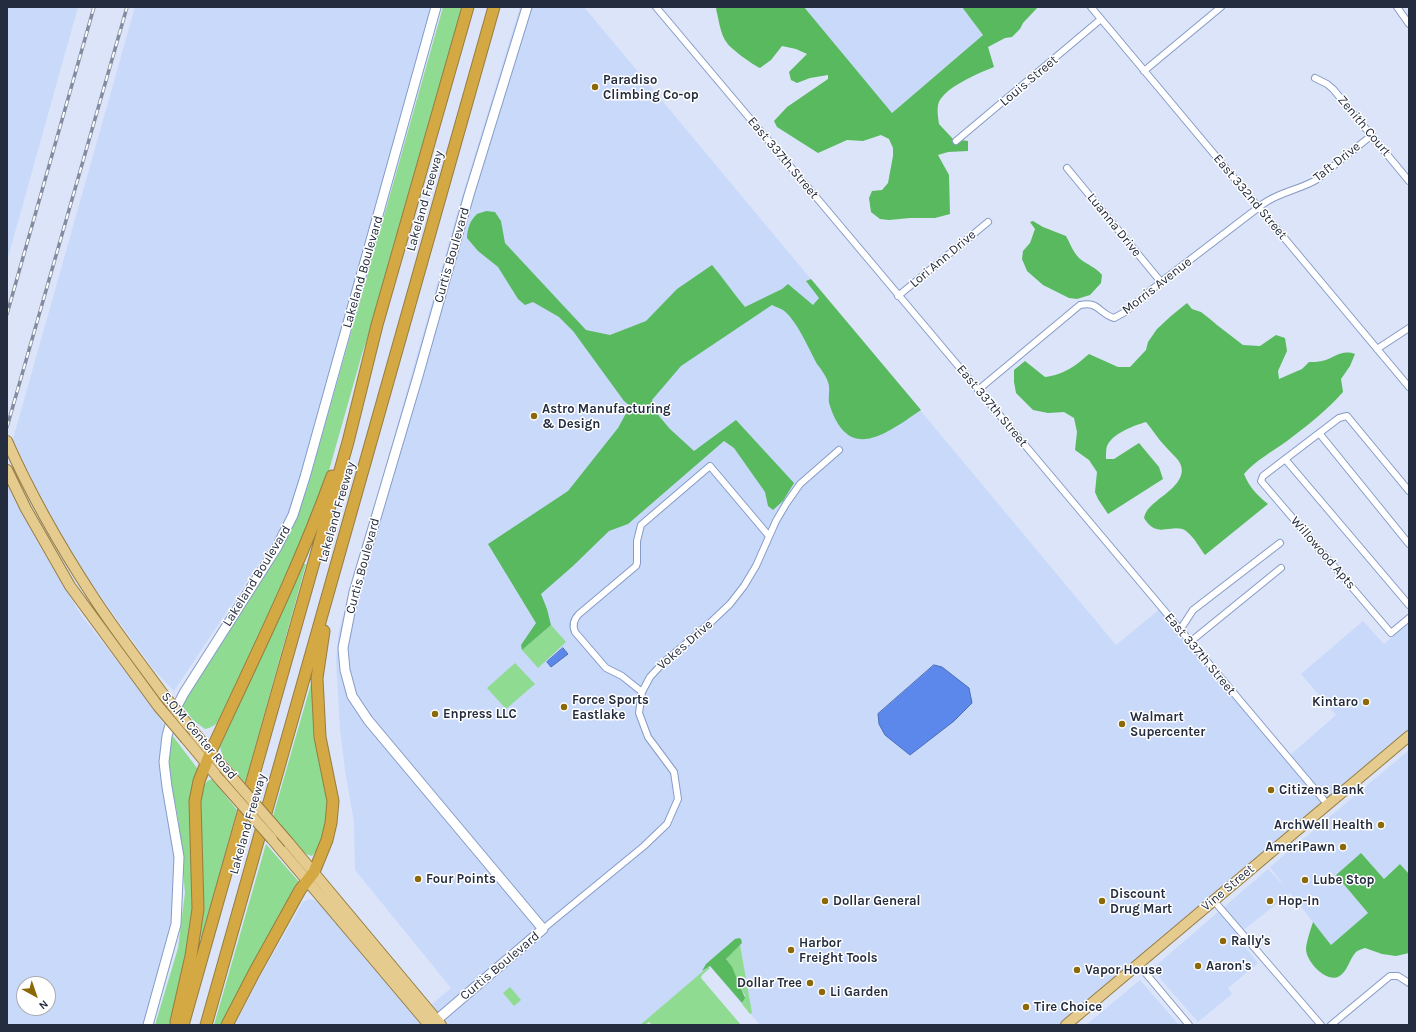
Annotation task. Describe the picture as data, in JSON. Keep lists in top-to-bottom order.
{
  "streets": {
    "highway": ["Lakeland Freeway"],
    "main road": ["S.O.M. Center Road", "Vine Street"],
    "street": [
      "Louis Street",
      "Zenith Court",
      "East 337th Street",
      "Taft Drive",
      "East 332nd Street",
      "Luanna Drive",
      "Curtis Boulevard",
      "Lori Ann Drive",
      "Lakeland Boulevard",
      "Morris Avenue",
      "Willowood Apts",
      "Vokes Drive"
    ]
  },
  "crossings": [
    ["Louis Street", "East 332nd Street"],
    ["Zenith Court", "Taft Drive"],
    ["East 337th Street", "Lori Ann Drive"],
    ["East 337th Street", "Morris Avenue"],
    ["East 337th Street", "Vine Street"],
    ["Taft Drive", "East 332nd Street"],
    ["Taft Drive", "Morris Avenue"],
    ["East 332nd Street", "Morris Avenue"],
    ["Luanna Drive", "Morris Avenue"],
    ["Curtis Boulevard", "Vokes Drive"],
    ["Curtis Boulevard", "S.O.M. Center Road"]
  ],
  "places": [
    "Paradiso Climbing Co-op",
    "Astro Manufacturing & Design",
    "Kintaro",
    "Force Sports Eastlake",
    "Enpress LLC",
    "Walmart Supercenter",
    "Citizens Bank",
    "ArchWell Health",
    "AmeriPawn",
    "Four Points",
    "Lube Stop",
    "Dollar General",
    "Discount Drug Mart",
    "Hop-In",
    "Rally's",
    "Harbor Freight Tools",
    "Aaron's",
    "Vapor House",
    "Dollar Tree",
    "Li Garden",
    "Tire Choice"
  ],
  "north": "bottom right"
}
